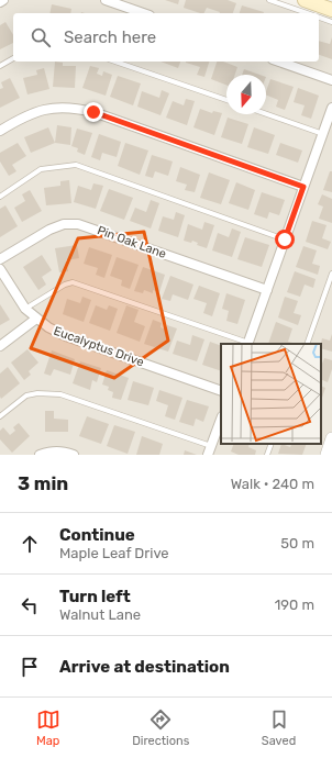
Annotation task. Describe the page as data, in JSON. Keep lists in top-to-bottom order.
{
  "streets": {
    "street": ["Pin Oak Lane", "Eucalyptus Drive"]
  },
  "north": "bottom",
  "page": {
    "search": "Search here",
    "heading": ["3 min", "Walk · 240 m"],
    "list": [
      ["Continue", "Maple Leaf Drive", "50 m"],
      ["Turn left", "Walnut Lane", "190 m"],
      "Arrive at destination"
    ],
    "nav": ["Map", "Directions", "Saved"]
  }
}
